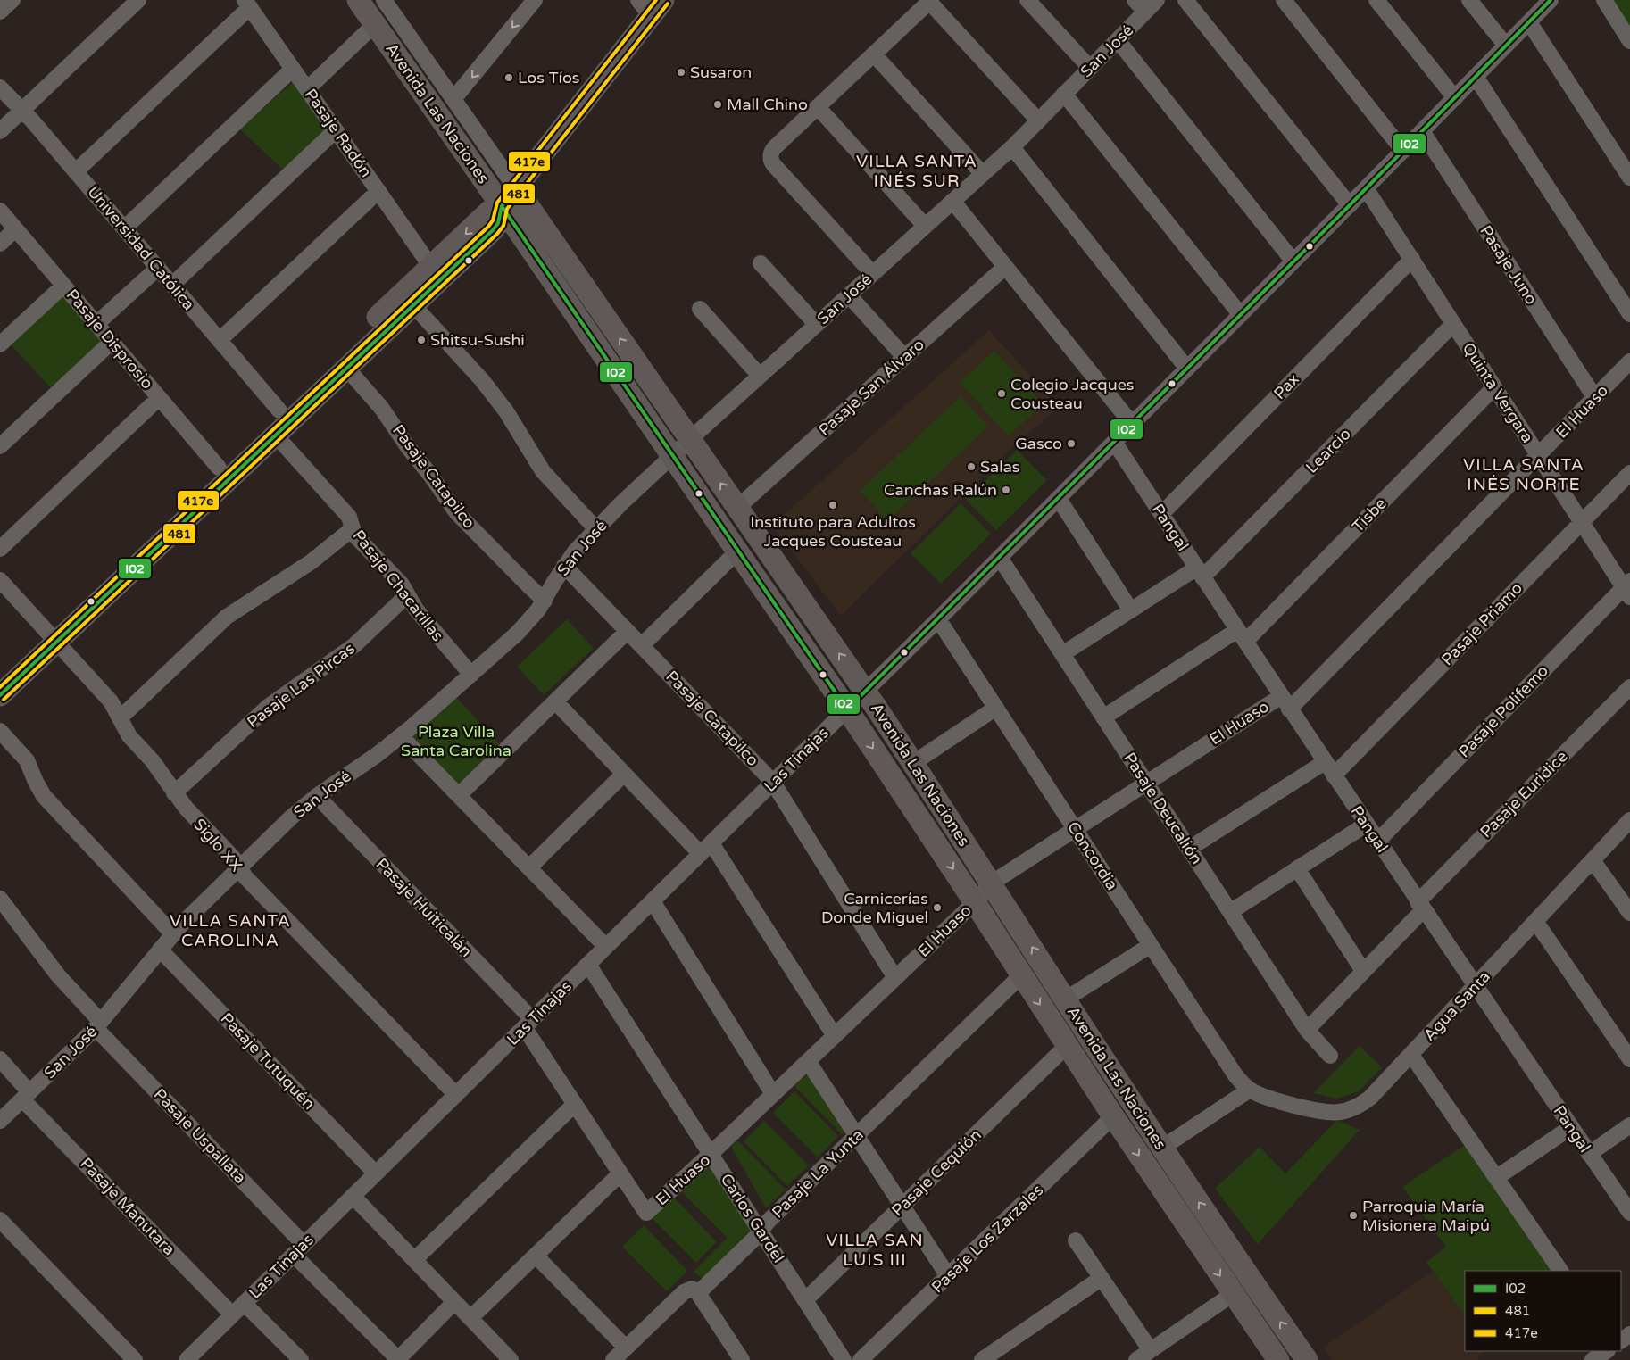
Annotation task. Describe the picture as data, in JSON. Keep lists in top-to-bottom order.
{
  "streets": {
    "street": [
      "San José",
      "Avenida Las Naciones",
      "Pasaje Radón",
      "Universidad Católica",
      "Pasaje Juno",
      "Pasaje Disprosio",
      "Pax",
      "Pasaje San Álvaro",
      "Quinta Vergara",
      "El Huaso",
      "Learcio",
      "Pasaje Catapilco",
      "Tisbe",
      "Pangal",
      "Pasaje Chacarillas",
      "Pasaje Priamo",
      "Pasaje Las Pircas",
      "Pasaje Polifemo",
      "Las Tinajas",
      "Pasaje Euridice",
      "Pasaje Deucalión",
      "Siglo XX",
      "Concordia",
      "Pasaje Huiticalán",
      "Agua Santa",
      "Pasaje Tutuquén",
      "Pasaje Uspallata",
      "Pasaje Cequión",
      "Pasaje La Yunta",
      "Pasaje Manutara",
      "Carlos Gardel",
      "Pasaje Los Zarzales"
    ]
  },
  "crossings": [
    ["San José", "Avenida Las Naciones"],
    ["San José", "Pasaje Catapilco"],
    ["San José", "Pasaje Chacarillas"],
    ["San José", "Siglo XX"],
    ["San José", "Pasaje Huiticalán"],
    ["San José", "Pasaje Tutuquén"],
    ["San José", "Pasaje Uspallata"],
    ["San José", "Pasaje Manutara"],
    ["Avenida Las Naciones", "Pasaje San Álvaro"],
    ["Avenida Las Naciones", "El Huaso"],
    ["Avenida Las Naciones", "Las Tinajas"],
    ["Avenida Las Naciones", "Pasaje Cequión"],
    ["Avenida Las Naciones", "Pasaje La Yunta"],
    ["Avenida Las Naciones", "Pasaje Los Zarzales"],
    ["Pasaje Juno", "El Huaso"],
    ["Pasaje Juno", "Las Tinajas"],
    ["Pax", "Quinta Vergara"],
    ["Pax", "Pangal"],
    ["Quinta Vergara", "El Huaso"],
    ["Quinta Vergara", "Learcio"],
    ["Quinta Vergara", "Tisbe"],
    ["Quinta Vergara", "Pasaje Priamo"],
    ["Quinta Vergara", "Pasaje Polifemo"],
    ["Quinta Vergara", "Las Tinajas"],
    ["El Huaso", "Pasaje Catapilco"],
    ["El Huaso", "Pangal"],
    ["El Huaso", "Pasaje Deucalión"],
    ["El Huaso", "Concordia"],
    ["El Huaso", "Pasaje Huiticalán"],
    ["El Huaso", "Carlos Gardel"],
    ["Learcio", "Pangal"],
    ["Learcio", "Pasaje Deucalión"],
    ["Pasaje Catapilco", "Las Tinajas"],
    ["Tisbe", "Pangal"],
    ["Tisbe", "Pasaje Deucalión"],
    ["Pangal", "Pasaje Priamo"],
    ["Pangal", "Pasaje Polifemo"],
    ["Pangal", "Las Tinajas"],
    ["Pangal", "Pasaje Euridice"],
    ["Pangal", "Agua Santa"],
    ["Pasaje Chacarillas", "Pasaje Las Pircas"],
    ["Pasaje Priamo", "Pasaje Deucalión"],
    ["Pasaje Las Pircas", "Siglo XX"],
    ["Las Tinajas", "Pasaje Deucalión"],
    ["Las Tinajas", "Siglo XX"],
    ["Las Tinajas", "Concordia"],
    ["Las Tinajas", "Pasaje Huiticalán"],
    ["Las Tinajas", "Pasaje Tutuquén"],
    ["Las Tinajas", "Pasaje Uspallata"],
    ["Las Tinajas", "Pasaje Manutara"],
    ["Las Tinajas", "Carlos Gardel"],
    ["Pasaje Euridice", "Pasaje Deucalión"],
    ["Concordia", "Agua Santa"],
    ["Pasaje Cequión", "Carlos Gardel"],
    ["Pasaje La Yunta", "Carlos Gardel"]
  ],
  "districts": [
    "VILLA SANTA INÉS SUR",
    "VILLA SANTA INÉS NORTE",
    "VILLA SANTA CAROLINA",
    "VILLA SAN LUIS III"
  ],
  "parks": ["Plaza Villa Santa Carolina"],
  "places": [
    "Susaron",
    "Los Tíos",
    "Mall Chino",
    "Shitsu-Sushi",
    "Colegio Jacques Cousteau",
    "Gasco",
    "Salas",
    "Canchas Ralún",
    "Instituto para Adultos Jacques Cousteau",
    "Carnicerías Donde Miguel",
    "Parroquia María Misionera Maipú"
  ],
  "lines": ["transit line I02", "transit line 417e", "transit line 481"],
  "legend": ["I02", "481", "417e"]
}
